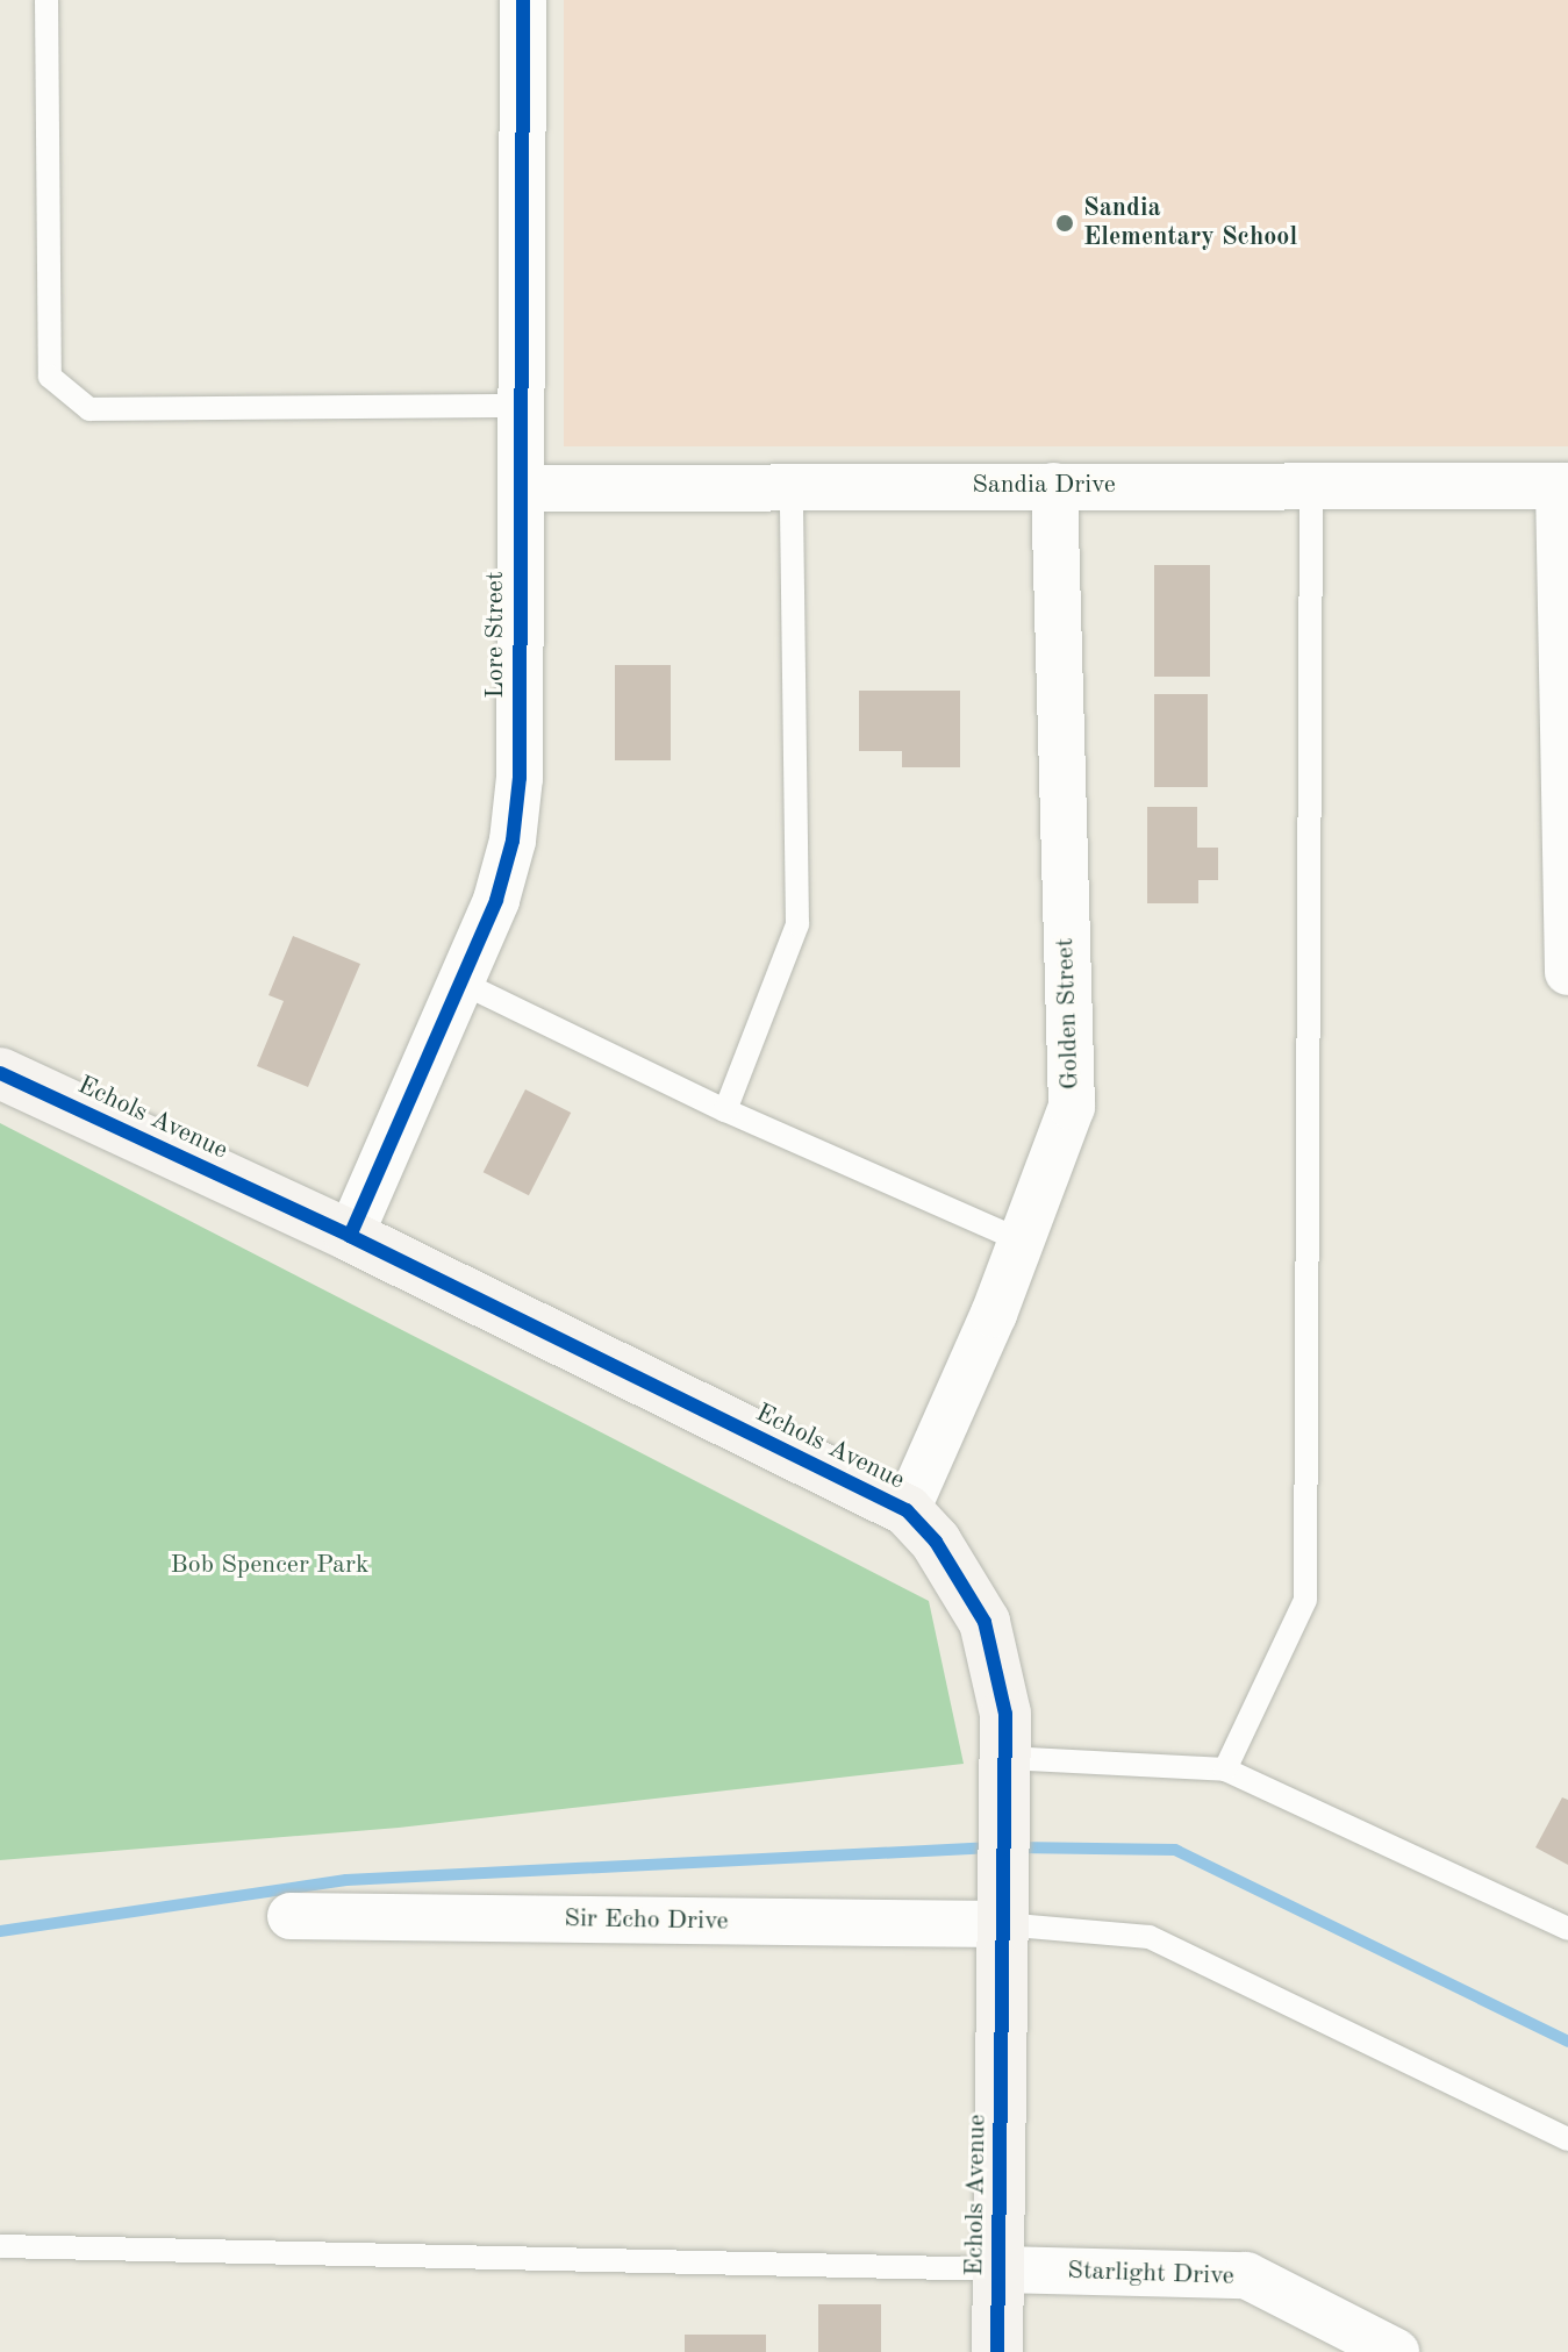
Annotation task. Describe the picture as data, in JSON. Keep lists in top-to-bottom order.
{
  "streets": {
    "street": [
      "Sandia Drive",
      "Lore Street",
      "Golden Street",
      "Echols Avenue",
      "Sir Echo Drive",
      "Starlight Drive"
    ]
  },
  "crossings": [
    ["Sandia Drive", "Lore Street"],
    ["Sandia Drive", "Golden Street"],
    ["Lore Street", "Echols Avenue"],
    ["Golden Street", "Echols Avenue"],
    ["Echols Avenue", "Sir Echo Drive"],
    ["Echols Avenue", "Starlight Drive"]
  ],
  "parks": ["Bob Spencer Park"],
  "places": ["Sandia Elementary School"]
}
